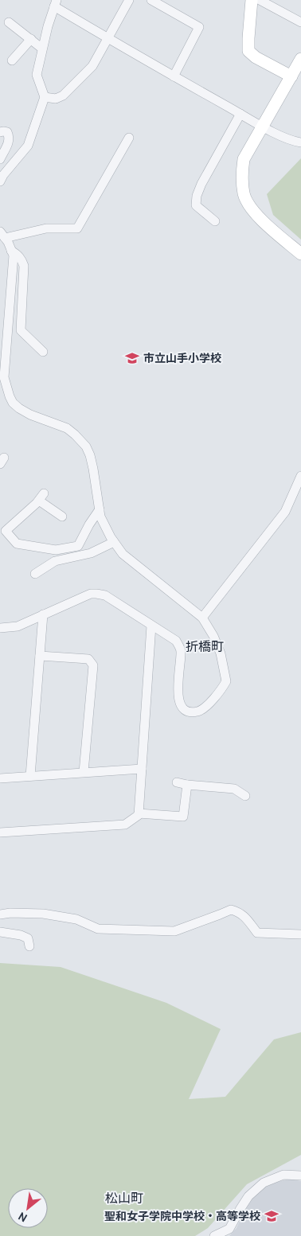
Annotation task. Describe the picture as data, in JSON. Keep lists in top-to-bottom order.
{
  "districts": ["折橋町", "松山町"],
  "places": {
    "school or university": ["市立山手小学校", "聖和女子学院中学校・高等学校"]
  },
  "north": "bottom left"
}
